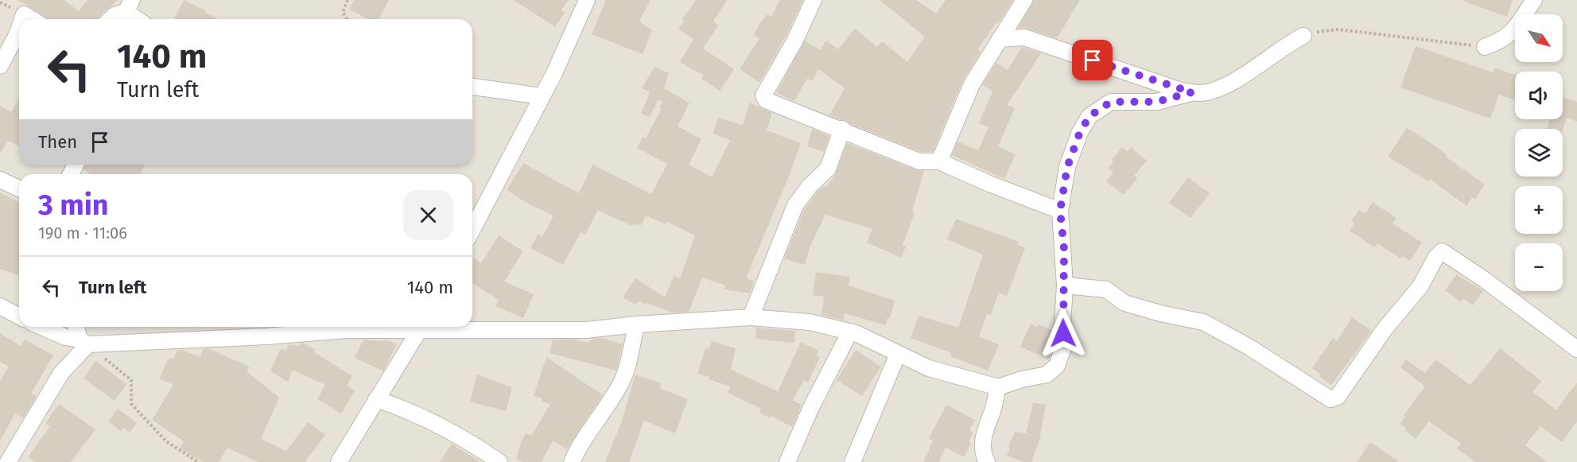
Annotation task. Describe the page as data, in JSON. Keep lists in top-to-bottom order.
{
  "north": "bottom right",
  "page": {
    "map_buttons": ["+", "−"],
    "turn": ["140 m", "Turn left"],
    "then": "Then",
    "heading": ["3 min", "190 m · 11:06"],
    "list": [
      {
        "name": "Turn left",
        "value": "140 m"
      }
    ]
  }
}
